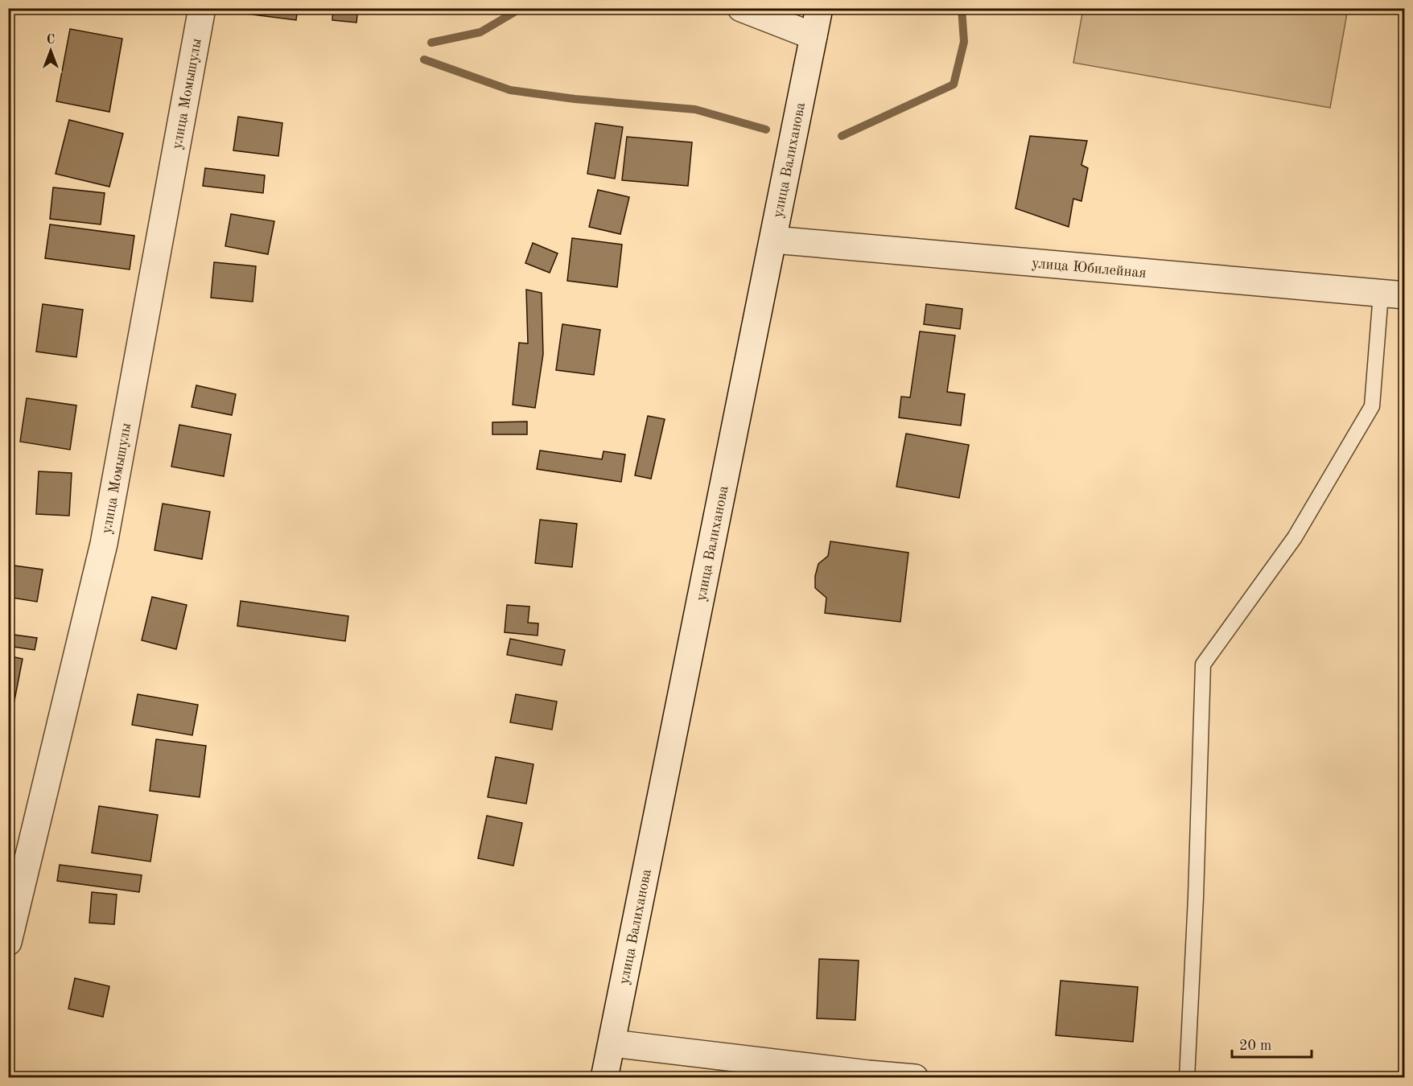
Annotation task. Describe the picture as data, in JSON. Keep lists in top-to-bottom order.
{
  "streets": {
    "street": ["улица Момышулы", "улица Валиханова", "улица Юбилейная"]
  },
  "crossings": [
    ["улица Валиханова", "улица Юбилейная"]
  ],
  "scale_bar": "20 m",
  "north": "top"
}
